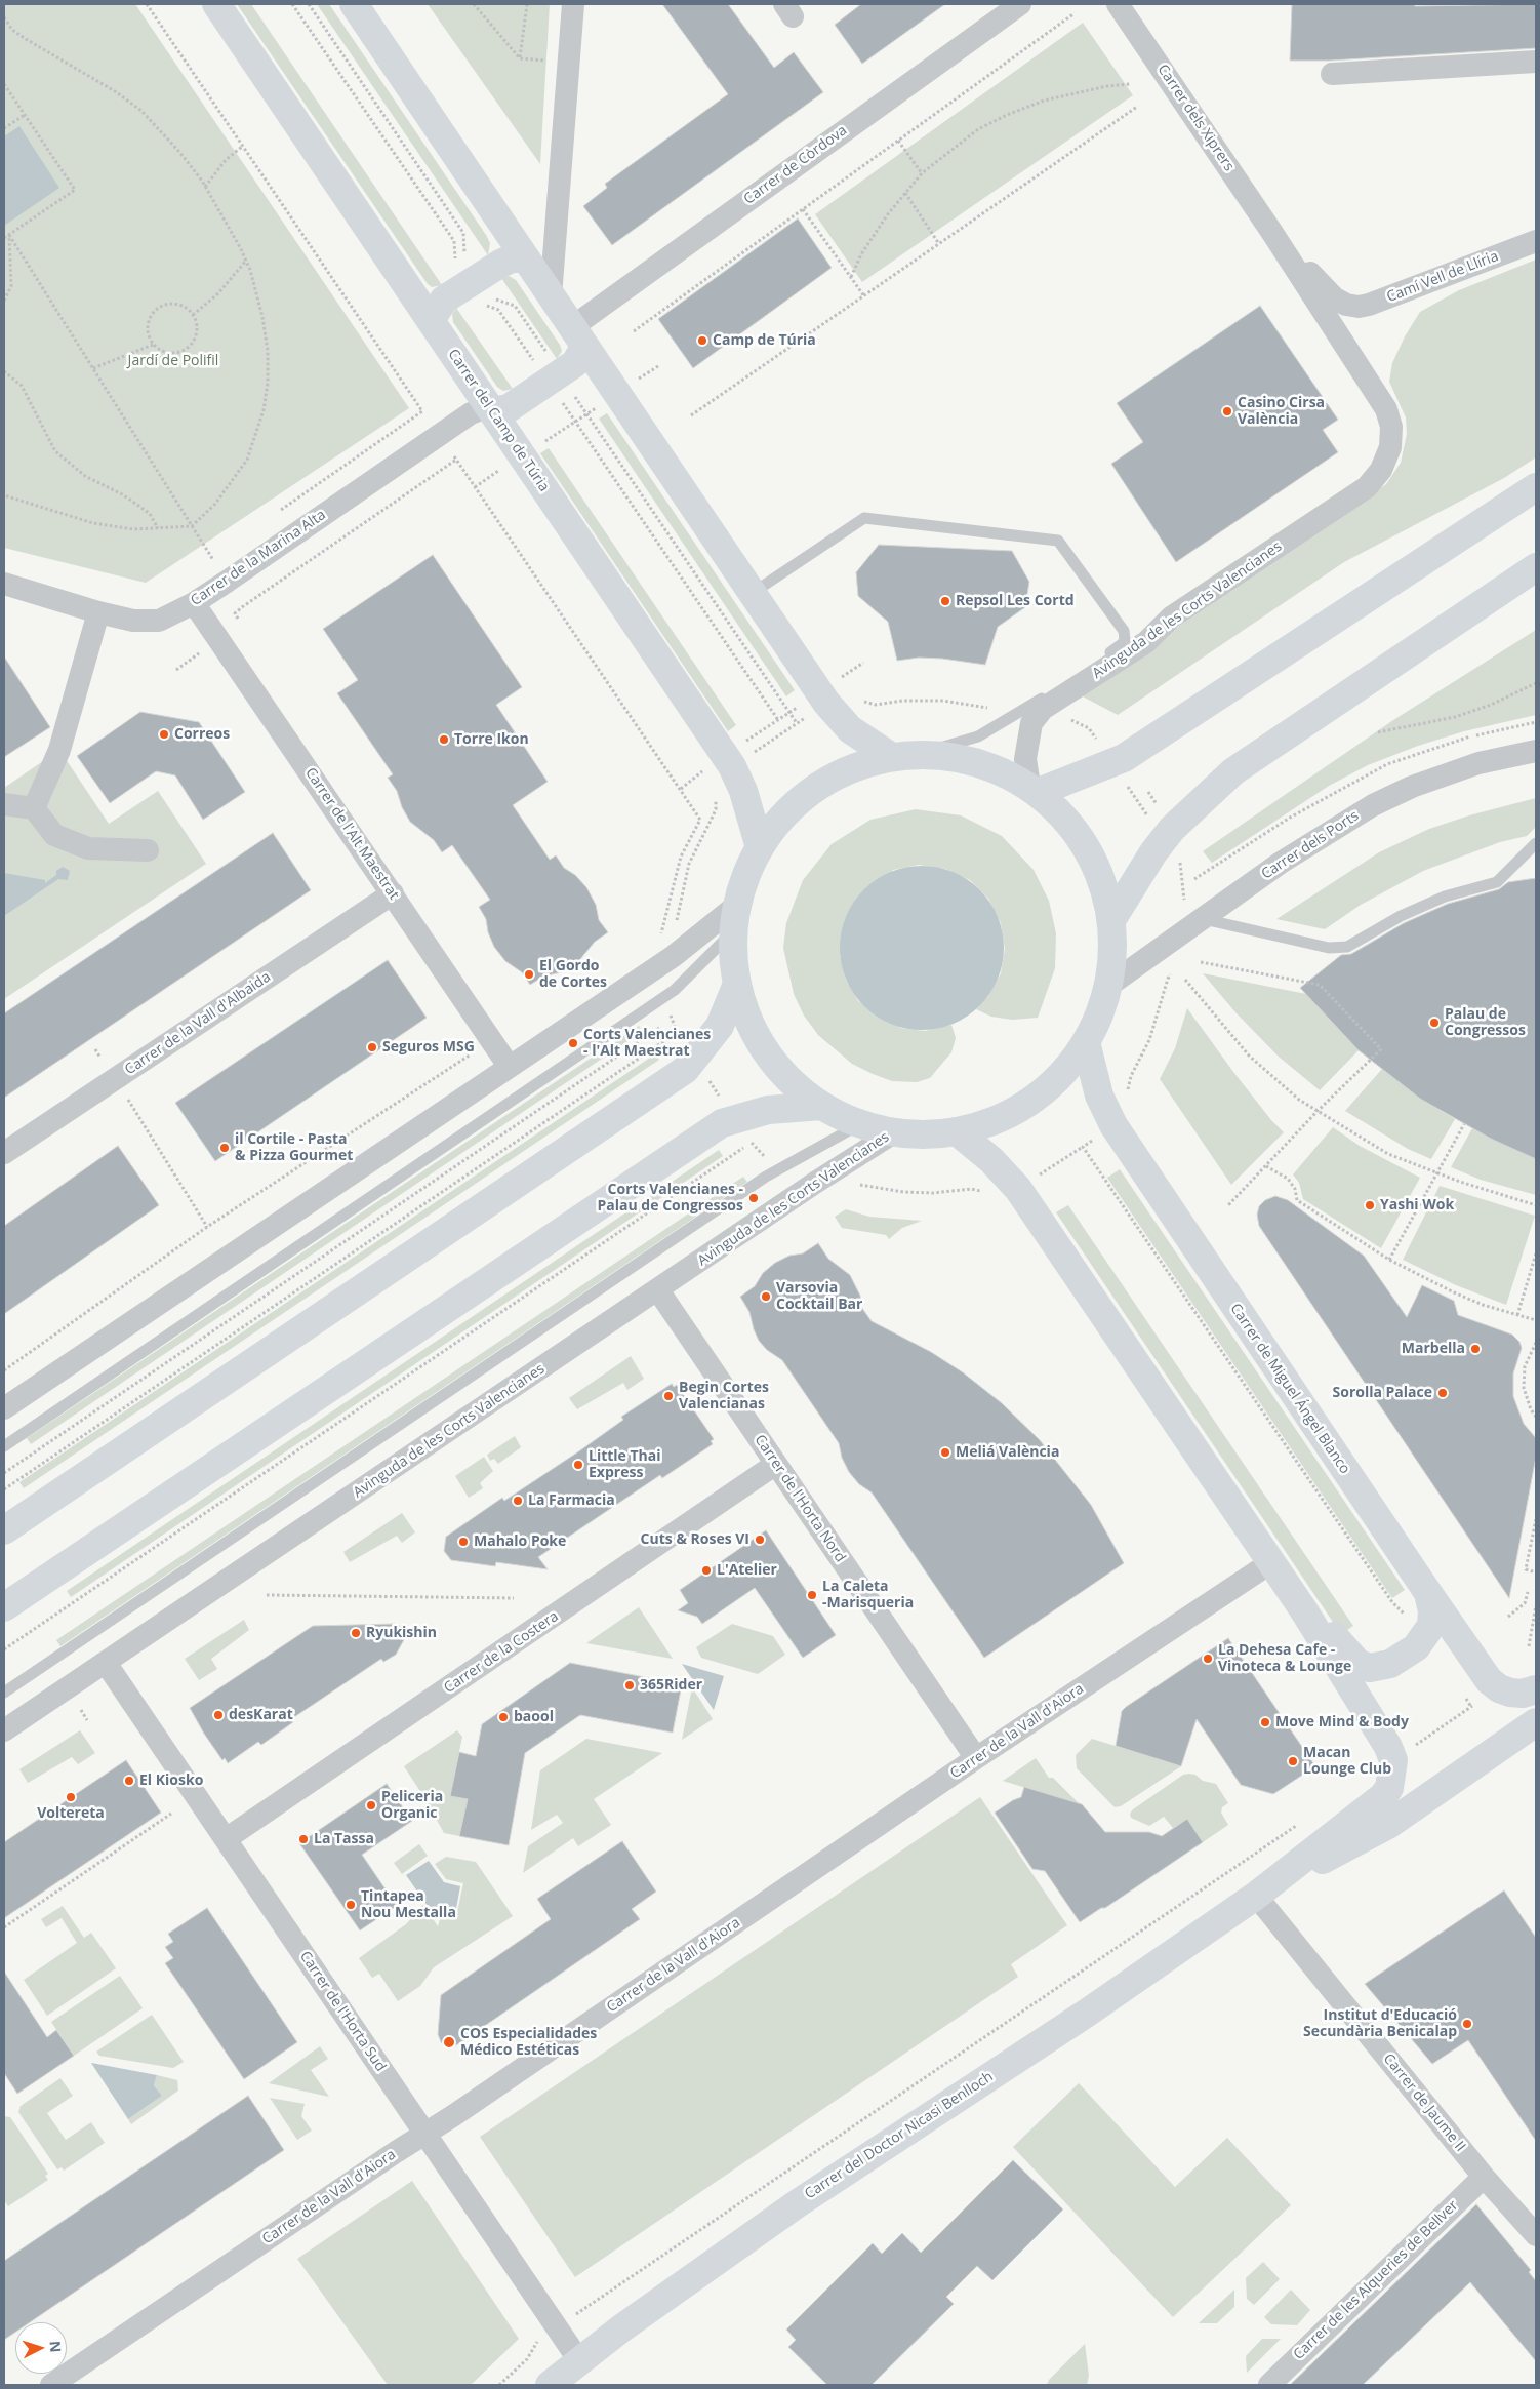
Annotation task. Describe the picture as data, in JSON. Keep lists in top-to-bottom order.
{
  "streets": {
    "main road": ["Carrer del Camp de Túria", "Carrer de Miguel Ángel Blanco", "Carrer del Doctor Nicasi Benlloch"],
    "street": [
      "Carrer dels Xiprers",
      "Carrer de Còrdova",
      "Camí Vell de Llíria",
      "Carrer de la Marina Alta",
      "Avinguda de les Corts Valencianes",
      "Carrer de l'Alt Maestrat",
      "Carrer dels Ports",
      "Carrer de la Vall d'Albaida",
      "Carrer de l'Horta Nord",
      "Carrer de la Costera",
      "Carrer de la Vall d'Aiora",
      "Carrer de l'Horta Sud",
      "Carrer de Jaume II",
      "Carrer de les Alqueries de Bellver"
    ]
  },
  "crossings": [
    ["Carrer dels Xiprers", "Camí Vell de Llíria"],
    ["Carrer dels Xiprers", "Avinguda de les Corts Valencianes"],
    ["Carrer de Còrdova", "Carrer del Camp de Túria"],
    ["Carrer de Còrdova", "Carrer de la Marina Alta"],
    ["Carrer del Camp de Túria", "Carrer de la Marina Alta"],
    ["Carrer de la Marina Alta", "Carrer de l'Alt Maestrat"],
    ["Avinguda de les Corts Valencianes", "Carrer de l'Horta Nord"],
    ["Avinguda de les Corts Valencianes", "Carrer de l'Horta Sud"],
    ["Carrer de l'Alt Maestrat", "Carrer de la Vall d'Albaida"],
    ["Carrer de l'Horta Nord", "Carrer de la Costera"],
    ["Carrer de l'Horta Nord", "Carrer de la Vall d'Aiora"],
    ["Carrer de la Costera", "Carrer de l'Horta Sud"],
    ["Carrer de la Vall d'Aiora", "Carrer de l'Horta Sud"],
    ["Carrer de l'Horta Sud", "Carrer del Doctor Nicasi Benlloch"],
    ["Carrer de Jaume II", "Carrer del Doctor Nicasi Benlloch"],
    ["Carrer de Jaume II", "Carrer de les Alqueries de Bellver"]
  ],
  "parks": ["Jardí de Polifil"],
  "places": [
    "Camp de Túria",
    "Casino Cirsa València",
    "Repsol Les Cortd",
    "Correos",
    "Torre Ikon",
    "El Gordo de Cortes",
    "Palau de Congressos",
    "Corts Valencianes - l'Alt Maestrat",
    "Seguros MSG",
    "il Cortile - Pasta & Pizza Gourmet",
    "Corts Valencianes - Palau de Congressos",
    "Yashi Wok",
    "Varsovia Cocktail Bar",
    "Marbella",
    "Sorolla Palace",
    "Begin Cortes Valencianas",
    "Meliá València",
    "Little Thai Express",
    "La Farmacia",
    "Cuts & Roses VI",
    "Mahalo Poke",
    "L'Atelier",
    "La Caleta -Marisqueria",
    "Ryukishin",
    "La Dehesa Cafe - Vinoteca & Lounge",
    "365Rider",
    "desKarat",
    "baool",
    "Move Mind & Body",
    "Macan Lounge Club",
    "El Kiosko",
    "Voltereta",
    "Peliceria Organic",
    "La Tassa",
    "Tintapea Nou Mestalla",
    "Institut d'Educació Secundària Benicalap",
    "COS Especialidades Médico Estéticas"
  ],
  "north": "right"
}
